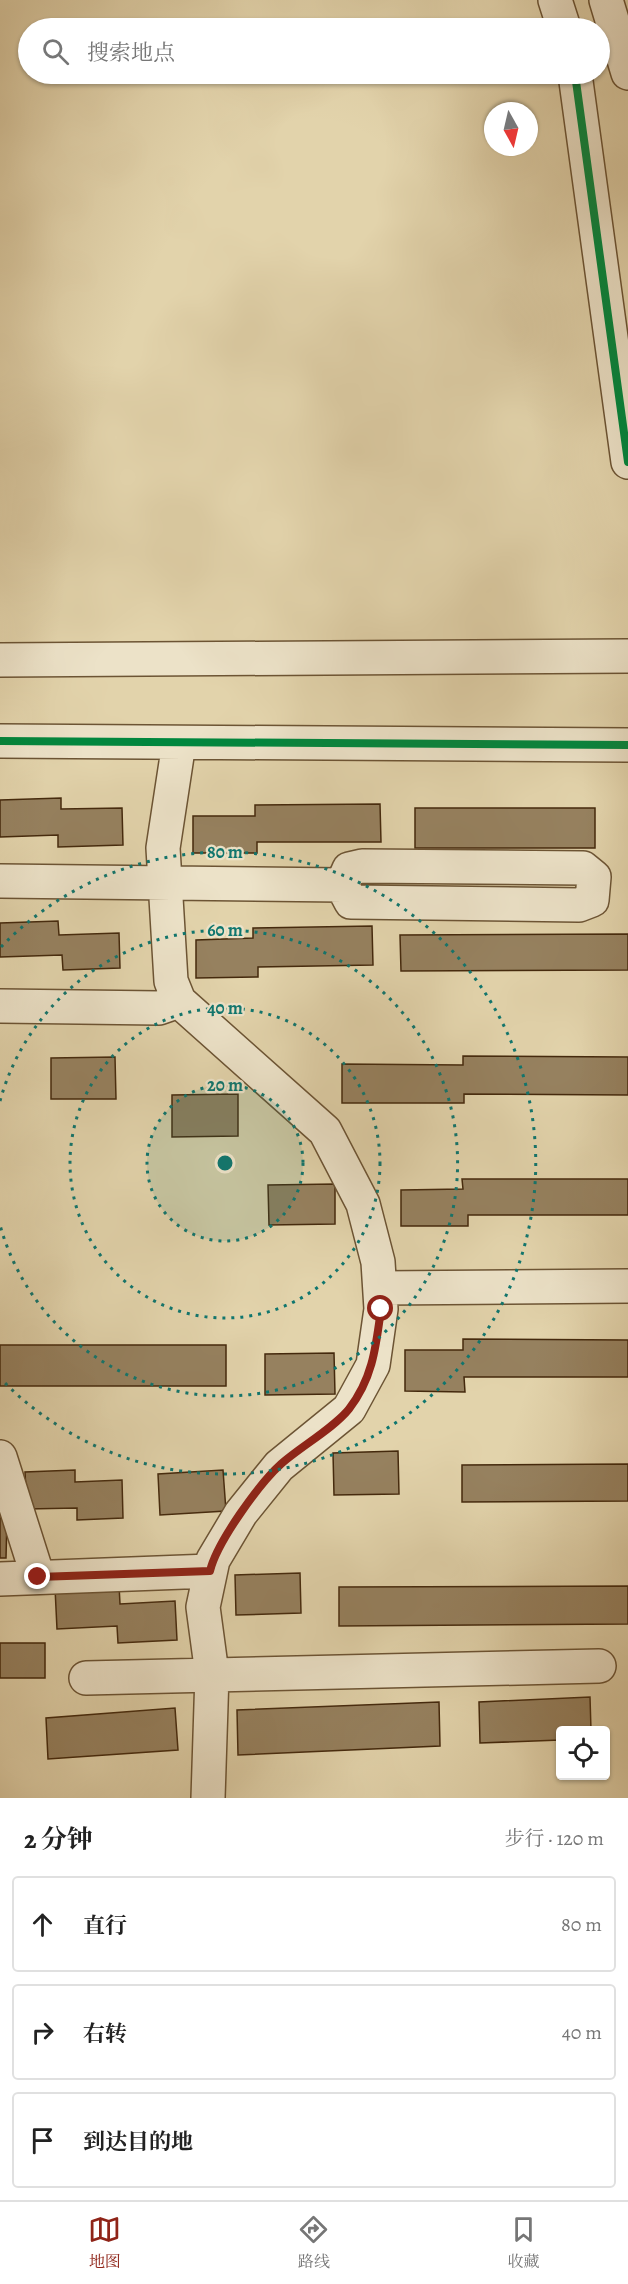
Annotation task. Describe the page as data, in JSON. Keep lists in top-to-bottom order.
{
  "north": "bottom",
  "page": {
    "search": "搜索地点",
    "heading": ["2 分钟", "步行 · 120 m"],
    "list": [
      ["直行", "80 m"],
      ["右转", "40 m"],
      "到达目的地"
    ],
    "nav": ["地图", "路线", "收藏"]
  },
  "rings": [
    "80 m",
    "60 m",
    "40 m",
    "20 m"
  ]
}
